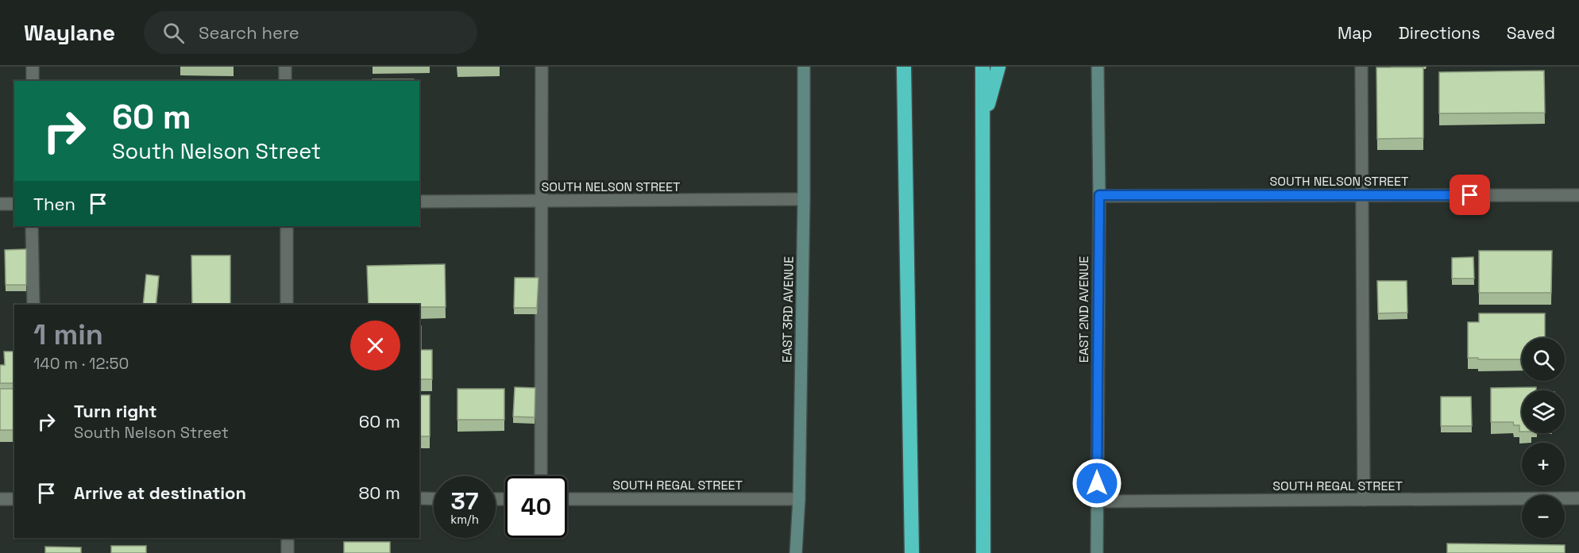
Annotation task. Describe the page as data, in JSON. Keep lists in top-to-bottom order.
{
  "streets": {
    "street": [
      "SOUTH NELSON STREET",
      "EAST 3RD AVENUE",
      "EAST 2ND AVENUE",
      "SOUTH REGAL STREET"
    ]
  },
  "crossings": [
    ["SOUTH NELSON STREET", "EAST 3RD AVENUE"],
    ["SOUTH NELSON STREET", "EAST 2ND AVENUE"],
    ["EAST 3RD AVENUE", "SOUTH REGAL STREET"],
    ["EAST 2ND AVENUE", "SOUTH REGAL STREET"]
  ],
  "page": {
    "header": "Waylane",
    "search": "Search here",
    "nav": ["Map", "Directions", "Saved"],
    "turn": ["60 m", "South Nelson Street"],
    "then": "Then",
    "heading": ["1 min", "140 m · 12:50"],
    "map_buttons": ["+", "−"],
    "list": [
      {
        "name": "Turn right",
        "note": "South Nelson Street",
        "value": "60 m"
      },
      {
        "name": "Arrive at destination",
        "value": "80 m"
      }
    ],
    "speed": "37 km/h",
    "limit": "40"
  }
}
